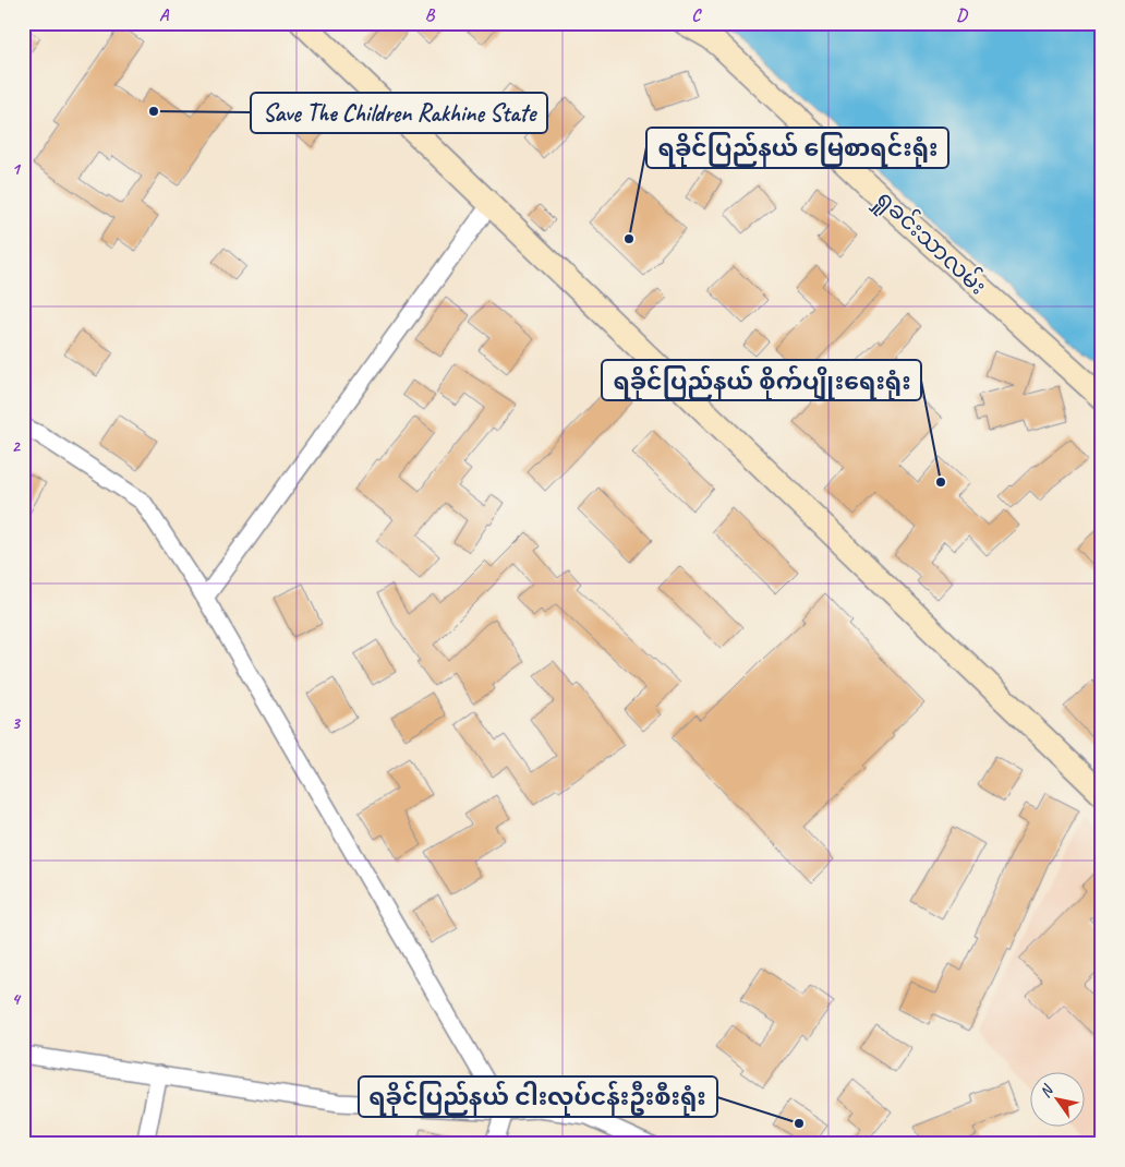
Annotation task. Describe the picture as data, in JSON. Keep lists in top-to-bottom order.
{
  "streets": {
    "street": ["ရှုခင်းသာလမ်း"]
  },
  "places": [
    "Save The Children Rakhine State",
    "ရခိုင်ပြည်နယ် မြေစာရင်းရုံး",
    "ရခိုင်ပြည်နယ် စိုက်ပျိုးရေးရုံး",
    "ရခိုင်ပြည်နယ် ငါးလုပ်ငန်းဦးစီးရုံး"
  ],
  "north": "top left",
  "grid": {
    "columns": [
      "A",
      "B",
      "C",
      "D"
    ],
    "rows": [
      "1",
      "2",
      "3",
      "4"
    ]
  }
}
